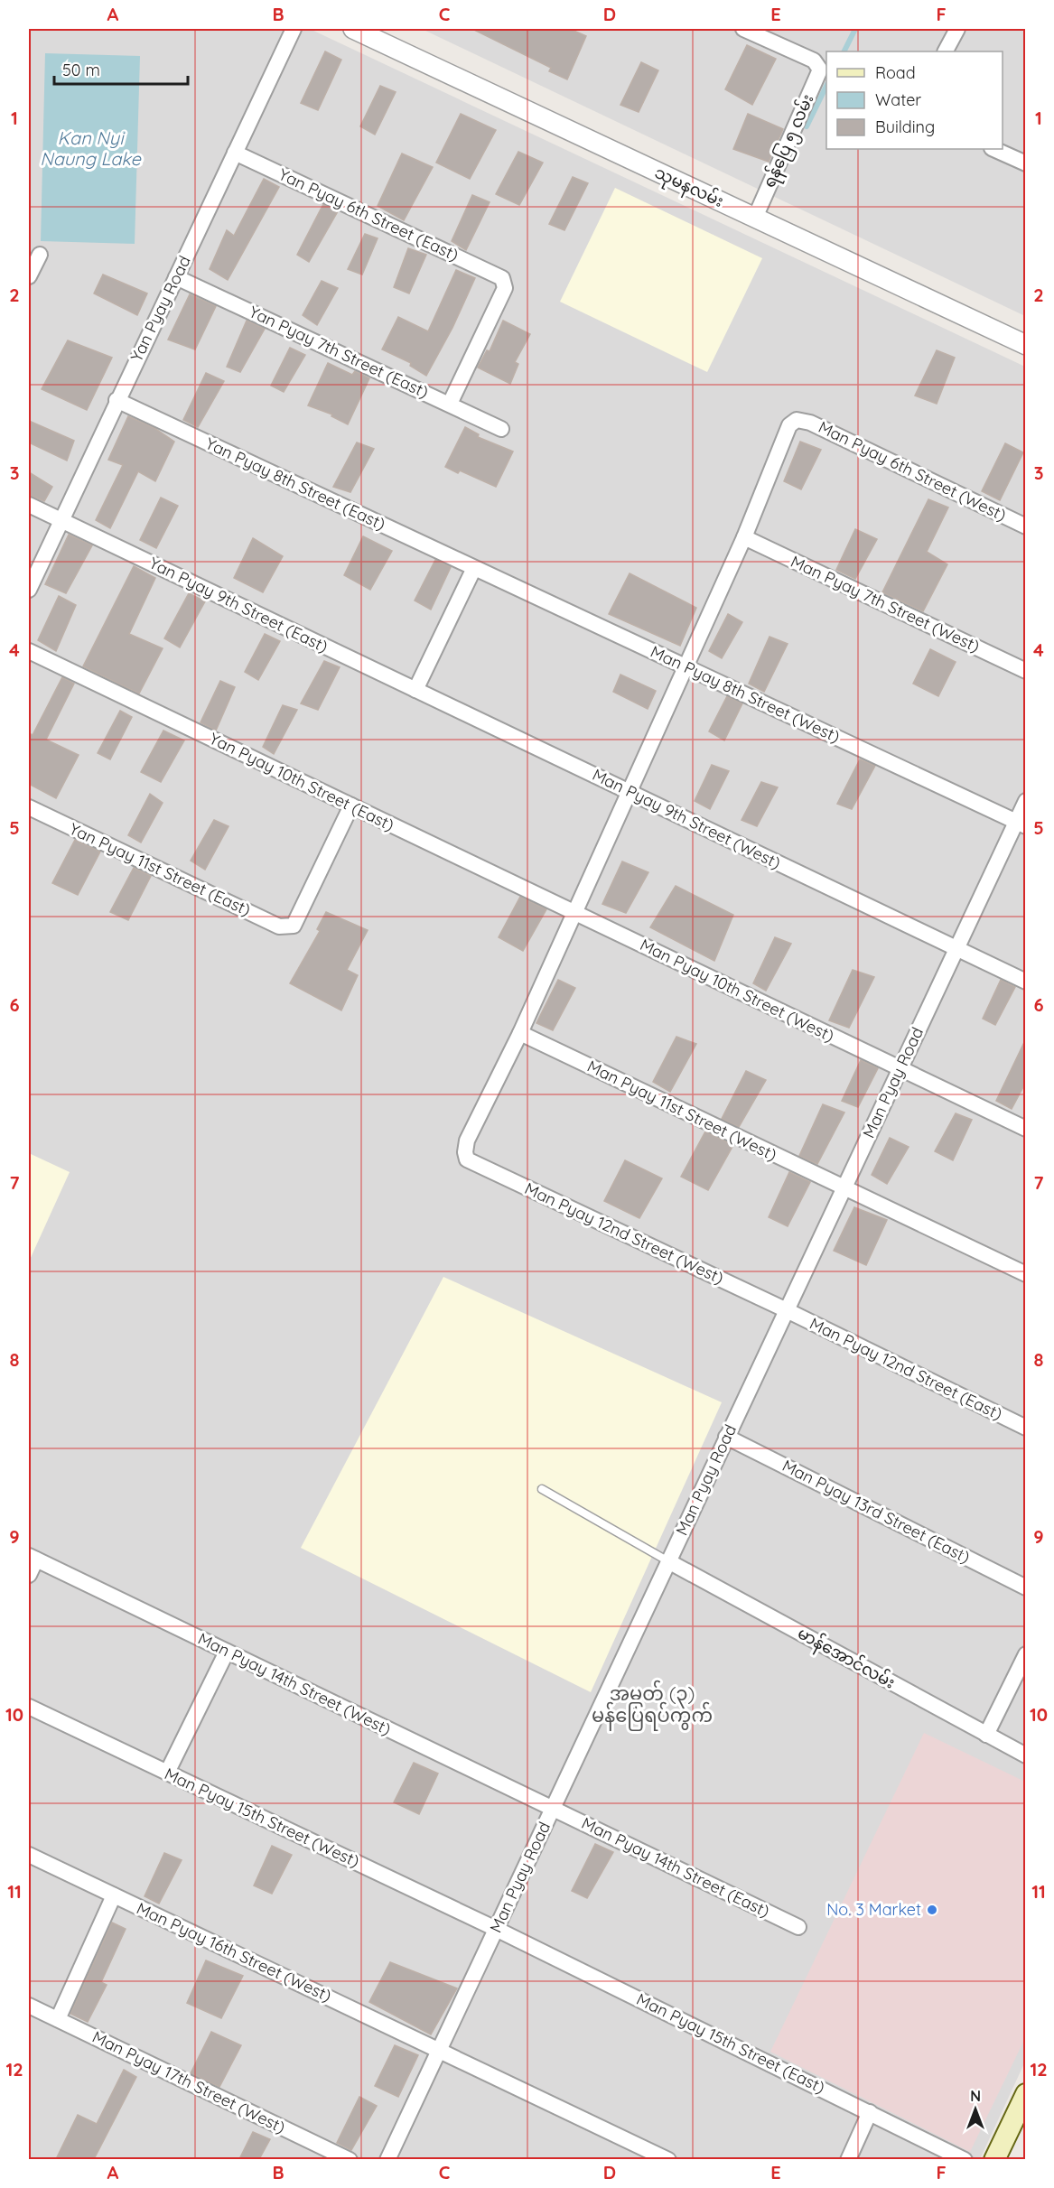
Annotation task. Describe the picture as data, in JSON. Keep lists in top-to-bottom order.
{
  "streets": {
    "street": [
      "ရန်ပြေ ၅ လမ်း",
      "သုမနလမ်း",
      "Yan Pyay 6th Street (East)",
      "Yan Pyay Road",
      "Yan Pyay 7th Street (East)",
      "Man Pyay 6th Street (West)",
      "Yan Pyay 8th Street (East)",
      "Man Pyay 7th Street (West)",
      "Yan Pyay 9th Street (East)",
      "Man Pyay 8th Street (West)",
      "Yan Pyay 10th Street (East)",
      "Man Pyay 9th Street (West)",
      "Yan Pyay 11st Street (East)",
      "Man Pyay 10th Street (West)",
      "Man Pyay Road",
      "Man Pyay 11st Street (West)",
      "Man Pyay 12nd Street (West)",
      "Man Pyay 12nd Street (East)",
      "Man Pyay 13rd Street (East)",
      "မာန်အောင်လမ်း",
      "Man Pyay 14th Street (West)",
      "Man Pyay 15th Street (West)",
      "Man Pyay 14th Street (East)",
      "Man Pyay 16th Street (West)",
      "Man Pyay 15th Street (East)",
      "Man Pyay 17th Street (West)"
    ]
  },
  "crossings": [
    ["ရန်ပြေ ၅ လမ်း", "သုမနလမ်း"],
    ["Yan Pyay 6th Street (East)", "Yan Pyay Road"],
    ["Yan Pyay 6th Street (East)", "Yan Pyay 7th Street (East)"],
    ["Yan Pyay Road", "Yan Pyay 7th Street (East)"],
    ["Yan Pyay Road", "Yan Pyay 8th Street (East)"],
    ["Yan Pyay Road", "Yan Pyay 9th Street (East)"],
    ["Man Pyay 6th Street (West)", "Man Pyay 7th Street (West)"],
    ["Yan Pyay 8th Street (East)", "Man Pyay 8th Street (West)"],
    ["Yan Pyay 9th Street (East)", "Man Pyay 9th Street (West)"],
    ["Man Pyay 8th Street (West)", "Man Pyay Road"],
    ["Yan Pyay 10th Street (East)", "Yan Pyay 11st Street (East)"],
    ["Yan Pyay 10th Street (East)", "Man Pyay 10th Street (West)"],
    ["Man Pyay 9th Street (West)", "Man Pyay Road"],
    ["Man Pyay 10th Street (West)", "Man Pyay Road"],
    ["Man Pyay Road", "Man Pyay 11st Street (West)"],
    ["Man Pyay Road", "Man Pyay 12nd Street (West)"],
    ["Man Pyay Road", "Man Pyay 12nd Street (East)"],
    ["Man Pyay Road", "Man Pyay 13rd Street (East)"],
    ["Man Pyay Road", "မာန်အောင်လမ်း"],
    ["Man Pyay Road", "Man Pyay 14th Street (West)"],
    ["Man Pyay Road", "Man Pyay 15th Street (West)"],
    ["Man Pyay Road", "Man Pyay 14th Street (East)"],
    ["Man Pyay Road", "Man Pyay 16th Street (West)"],
    ["Man Pyay Road", "Man Pyay 15th Street (East)"],
    ["Man Pyay 11st Street (West)", "Man Pyay 12nd Street (West)"],
    ["Man Pyay 12nd Street (West)", "Man Pyay 12nd Street (East)"],
    ["Man Pyay 14th Street (West)", "Man Pyay 14th Street (East)"],
    ["Man Pyay 15th Street (West)", "Man Pyay 15th Street (East)"]
  ],
  "districts": ["အမှတ် (၃) မန်ပြေရပ်ကွက်"],
  "water": ["Kan Nyi Naung Lake"],
  "places": ["No. 3 Market"],
  "legend": ["Road", "Water", "Building"],
  "scale_bar": "50 m",
  "north": "top",
  "grid": {
    "columns": [
      "A",
      "B",
      "C",
      "D",
      "E",
      "F"
    ],
    "rows": [
      "1",
      "2",
      "3",
      "4",
      "5",
      "6",
      "7",
      "8",
      "9",
      "10",
      "11",
      "12"
    ]
  }
}
